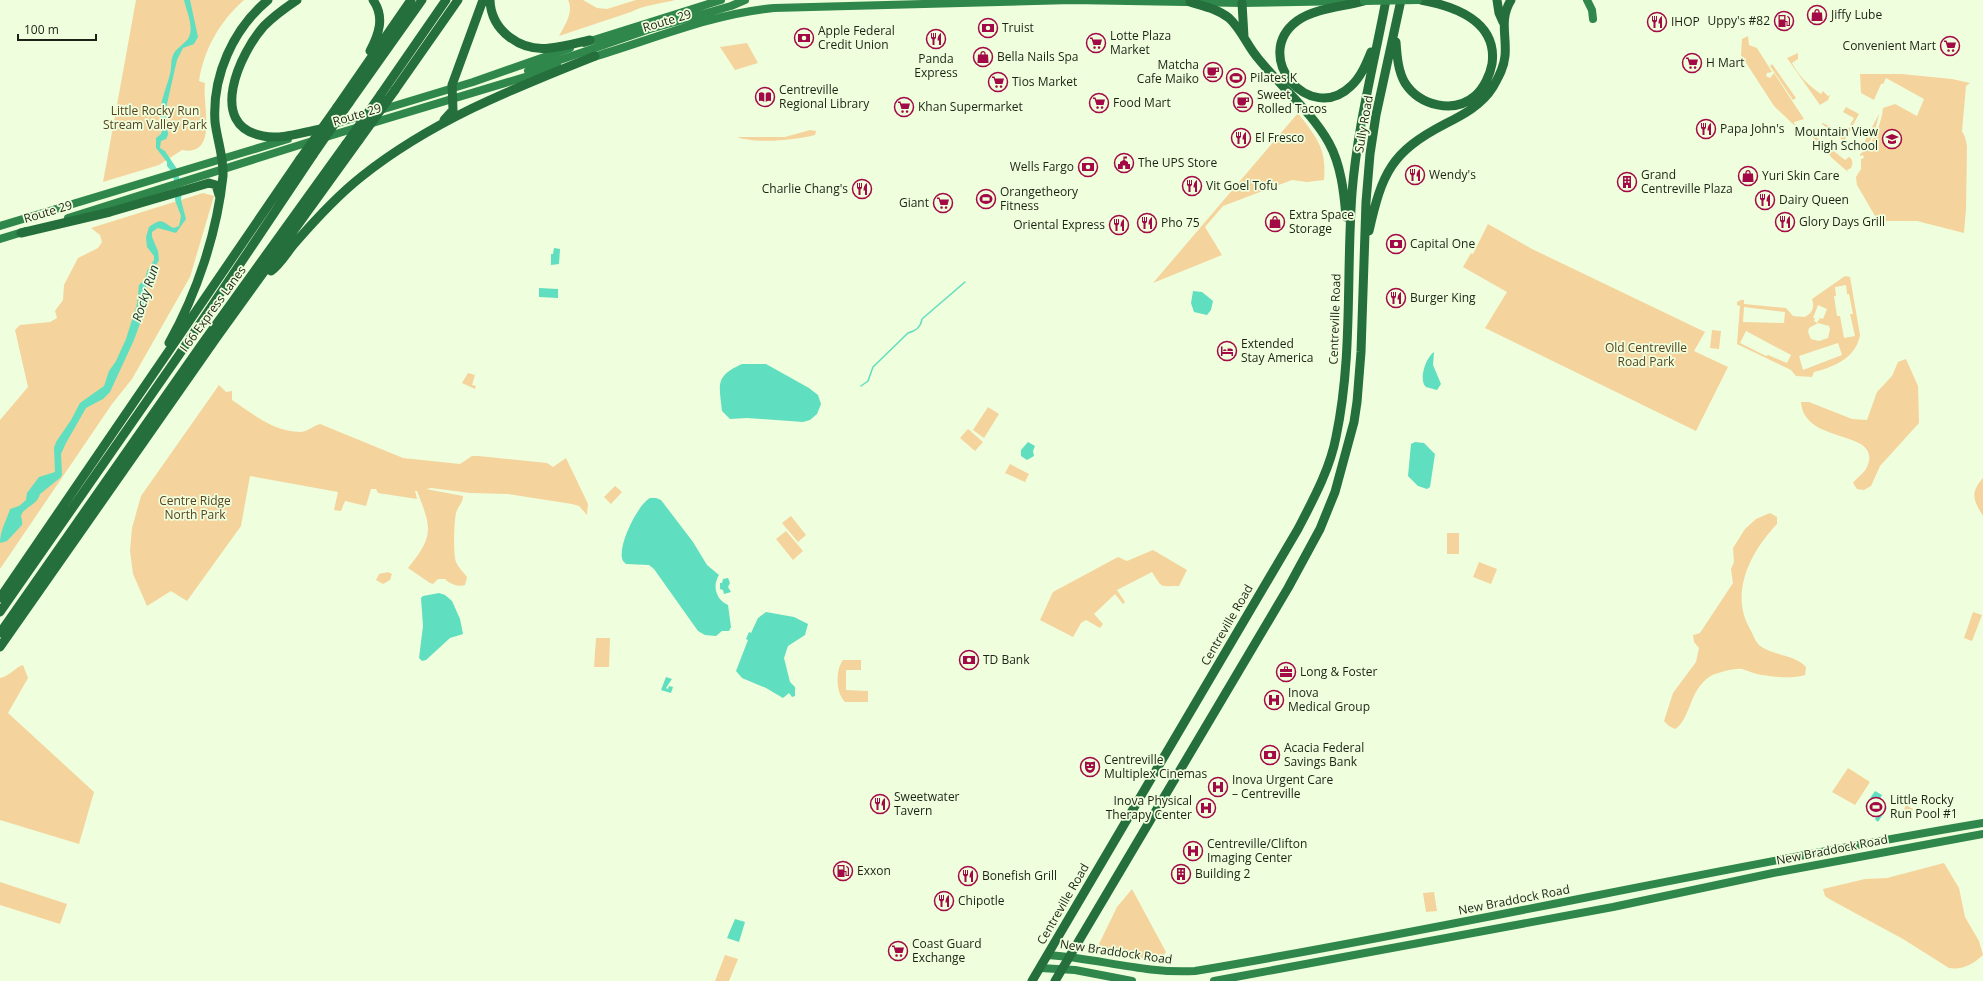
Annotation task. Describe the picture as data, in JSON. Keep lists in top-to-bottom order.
{
  "streets": {
    "highway": ["Sully Road", "I 66 Express Lanes", "Centreville Road"],
    "main road": ["Route 29", "New Braddock Road"]
  },
  "crossings": [
    ["Sully Road", "Centreville Road"],
    ["Centreville Road", "New Braddock Road"]
  ],
  "water": ["Rocky Run"],
  "parks": ["Little Rocky Run Stream Valley Park", "Old Centreville Road Park", "Centre Ridge North Park"],
  "places": {
    "shop": [
      "Jiffy Lube",
      "Bella Nails Spa",
      "Yuri Skin Care",
      "Extra Space Storage"
    ],
    "fuel station": ["Uppy's #82", "Exxon"],
    "restaurant": [
      "IHOP",
      "Panda Express",
      "Papa John's",
      "El Fresco",
      "Wendy's",
      "Vit Goel Tofu",
      "Charlie Chang's",
      "Dairy Queen",
      "Glory Days Grill",
      "Pho 75",
      "Oriental Express",
      "Burger King",
      "Sweetwater Tavern",
      "Bonefish Grill",
      "Chipotle"
    ],
    "bank": [
      "Truist",
      "Apple Federal Credit Union",
      "Wells Fargo",
      "Capital One",
      "TD Bank",
      "Acacia Federal Savings Bank"
    ],
    "supermarket": [
      "Lotte Plaza Market",
      "Convenient Mart",
      "H Mart",
      "Tios Market",
      "Food Mart",
      "Khan Supermarket",
      "Giant",
      "Coast Guard Exchange"
    ],
    "cafe": ["Matcha Cafe Maiko", "Sweet Rolled Tacos"],
    "sports": ["Pilates K", "Orangetheory Fitness", "Little Rocky Run Pool #1"],
    "library": ["Centreville Regional Library"],
    "school or university": ["Mountain View High School"],
    "public building": ["The UPS Store"],
    "building": ["Grand Centreville Plaza", "Building 2"],
    "hotel": ["Extended Stay America"],
    "office": ["Long & Foster"],
    "hospital": [
      "Inova Medical Group",
      "Inova Urgent Care – Centreville",
      "Inova Physical Therapy Center",
      "Centreville/Clifton Imaging Center"
    ],
    "theatre": ["Centreville Multiplex Cinemas"]
  },
  "scale_bar": "100 m"
}
